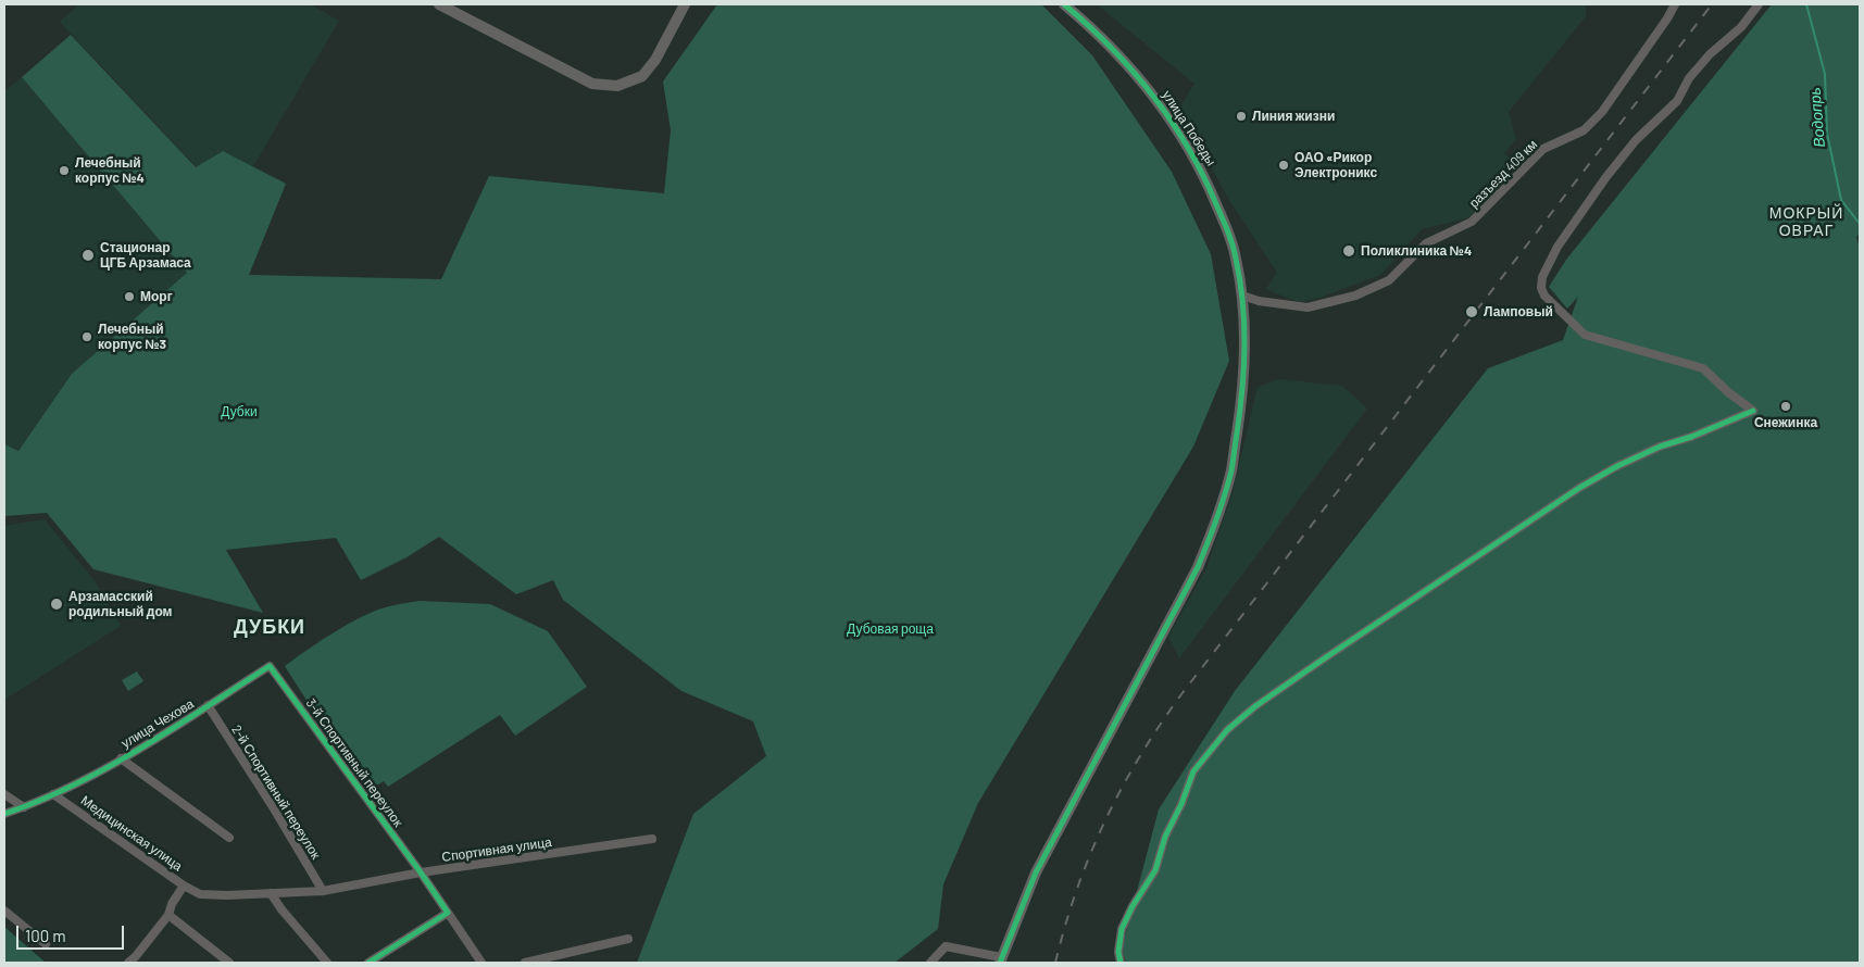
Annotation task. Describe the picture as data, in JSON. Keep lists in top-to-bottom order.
{
  "streets": {
    "street": [
      "улица Победы",
      "разъезд 409 км",
      "улица Чехова",
      "3-й Спортивный переулок",
      "2-й Спортивный переулок",
      "Медицинская улица",
      "Спортивная улица"
    ]
  },
  "crossings": [
    ["улица Победы", "разъезд 409 км"],
    ["улица Чехова", "3-й Спортивный переулок"],
    ["улица Чехова", "2-й Спортивный переулок"],
    ["улица Чехова", "Медицинская улица"],
    ["3-й Спортивный переулок", "Спортивная улица"],
    ["2-й Спортивный переулок", "Спортивная улица"],
    ["Медицинская улица", "Спортивная улица"]
  ],
  "districts": ["МОКРЫЙ ОВРАГ", "ДУБКИ"],
  "water": ["Водопрь"],
  "parks": ["Дубки", "Дубовая роща"],
  "places": [
    "Линия жизни",
    "ОАО «Рикор Электроникс",
    "Лечебный корпус №4",
    "Поликлиника №4",
    "Стационар ЦГБ Арзамаса",
    "Морг",
    "Ламповый",
    "Лечебный корпус №3",
    "Снежинка",
    "Арзамасский родильный дом"
  ],
  "scale_bar": "100 m"
}
